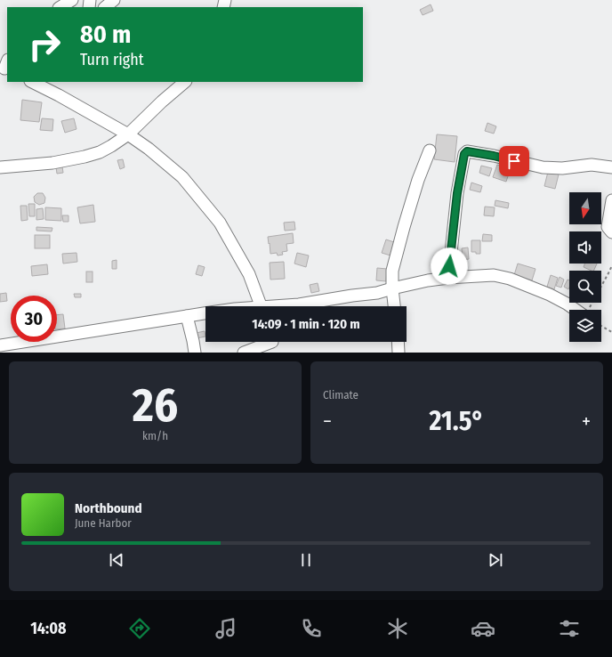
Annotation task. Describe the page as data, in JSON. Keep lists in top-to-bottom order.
{
  "north": "bottom",
  "page": {
    "turn": ["80 m", "Turn right"],
    "limit": "30",
    "trip": "14:09 · 1 min · 120 m",
    "tile": [
      ["26", "km/h"],
      "Climate"
    ],
    "heat": ["−", "21.5°", "+"],
    "song": ["Northbound", "June Harbor"],
    "tabs": "14:08"
  }
}
